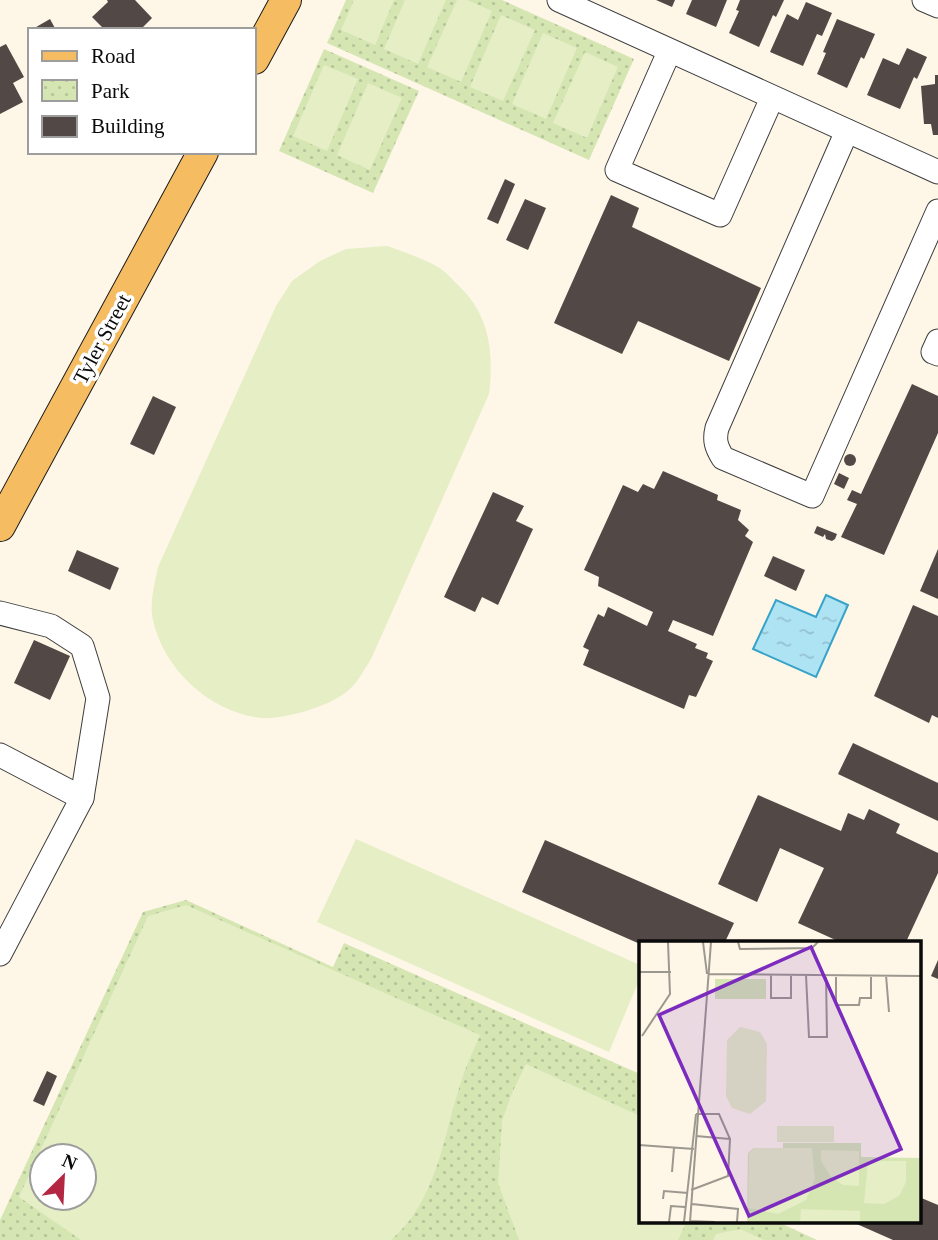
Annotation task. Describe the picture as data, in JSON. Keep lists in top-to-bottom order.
{
  "streets": {
    "main road": ["Tyler Street"]
  },
  "legend": ["Road", "Park", "Building"],
  "north": "top right"
}
